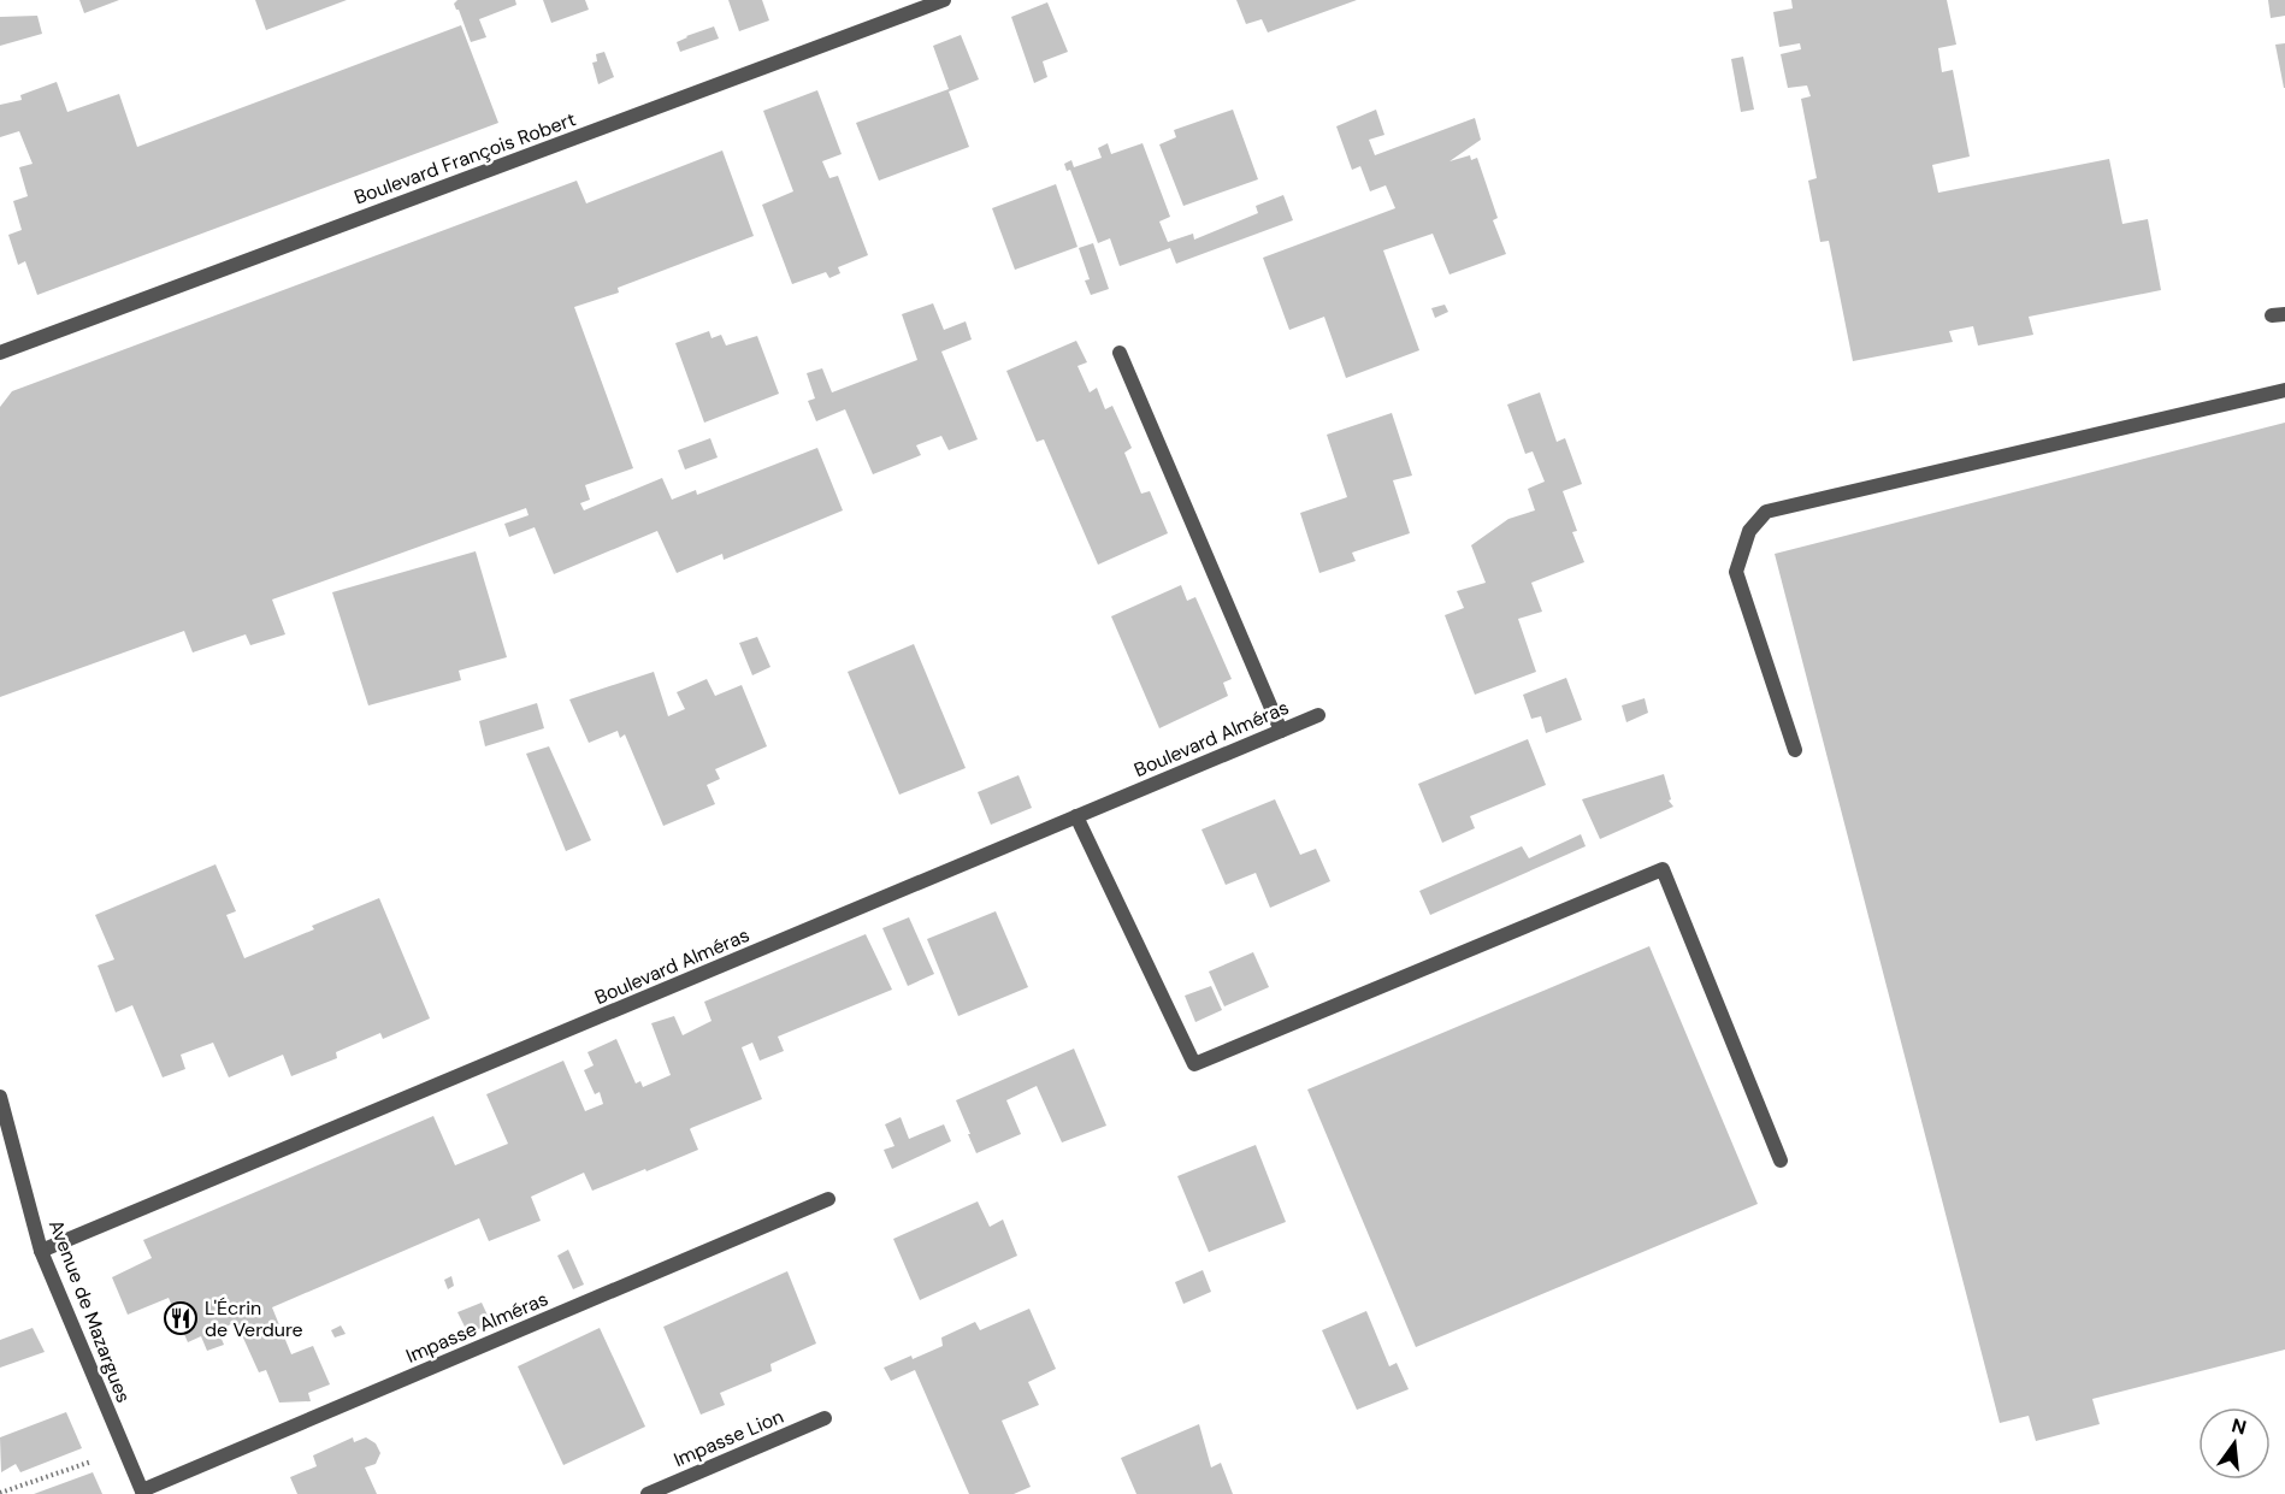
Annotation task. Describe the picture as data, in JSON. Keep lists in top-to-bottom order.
{
  "streets": {
    "street": [
      "Boulevard François Robert",
      "Boulevard Alméras",
      "Avenue de Mazargues",
      "Impasse Alméras",
      "Impasse Lion"
    ]
  },
  "crossings": [
    ["Boulevard Alméras", "Avenue de Mazargues"],
    ["Avenue de Mazargues", "Impasse Alméras"]
  ],
  "places": {
    "restaurant": ["L'Écrin de Verdure"]
  },
  "north": "top"
}
